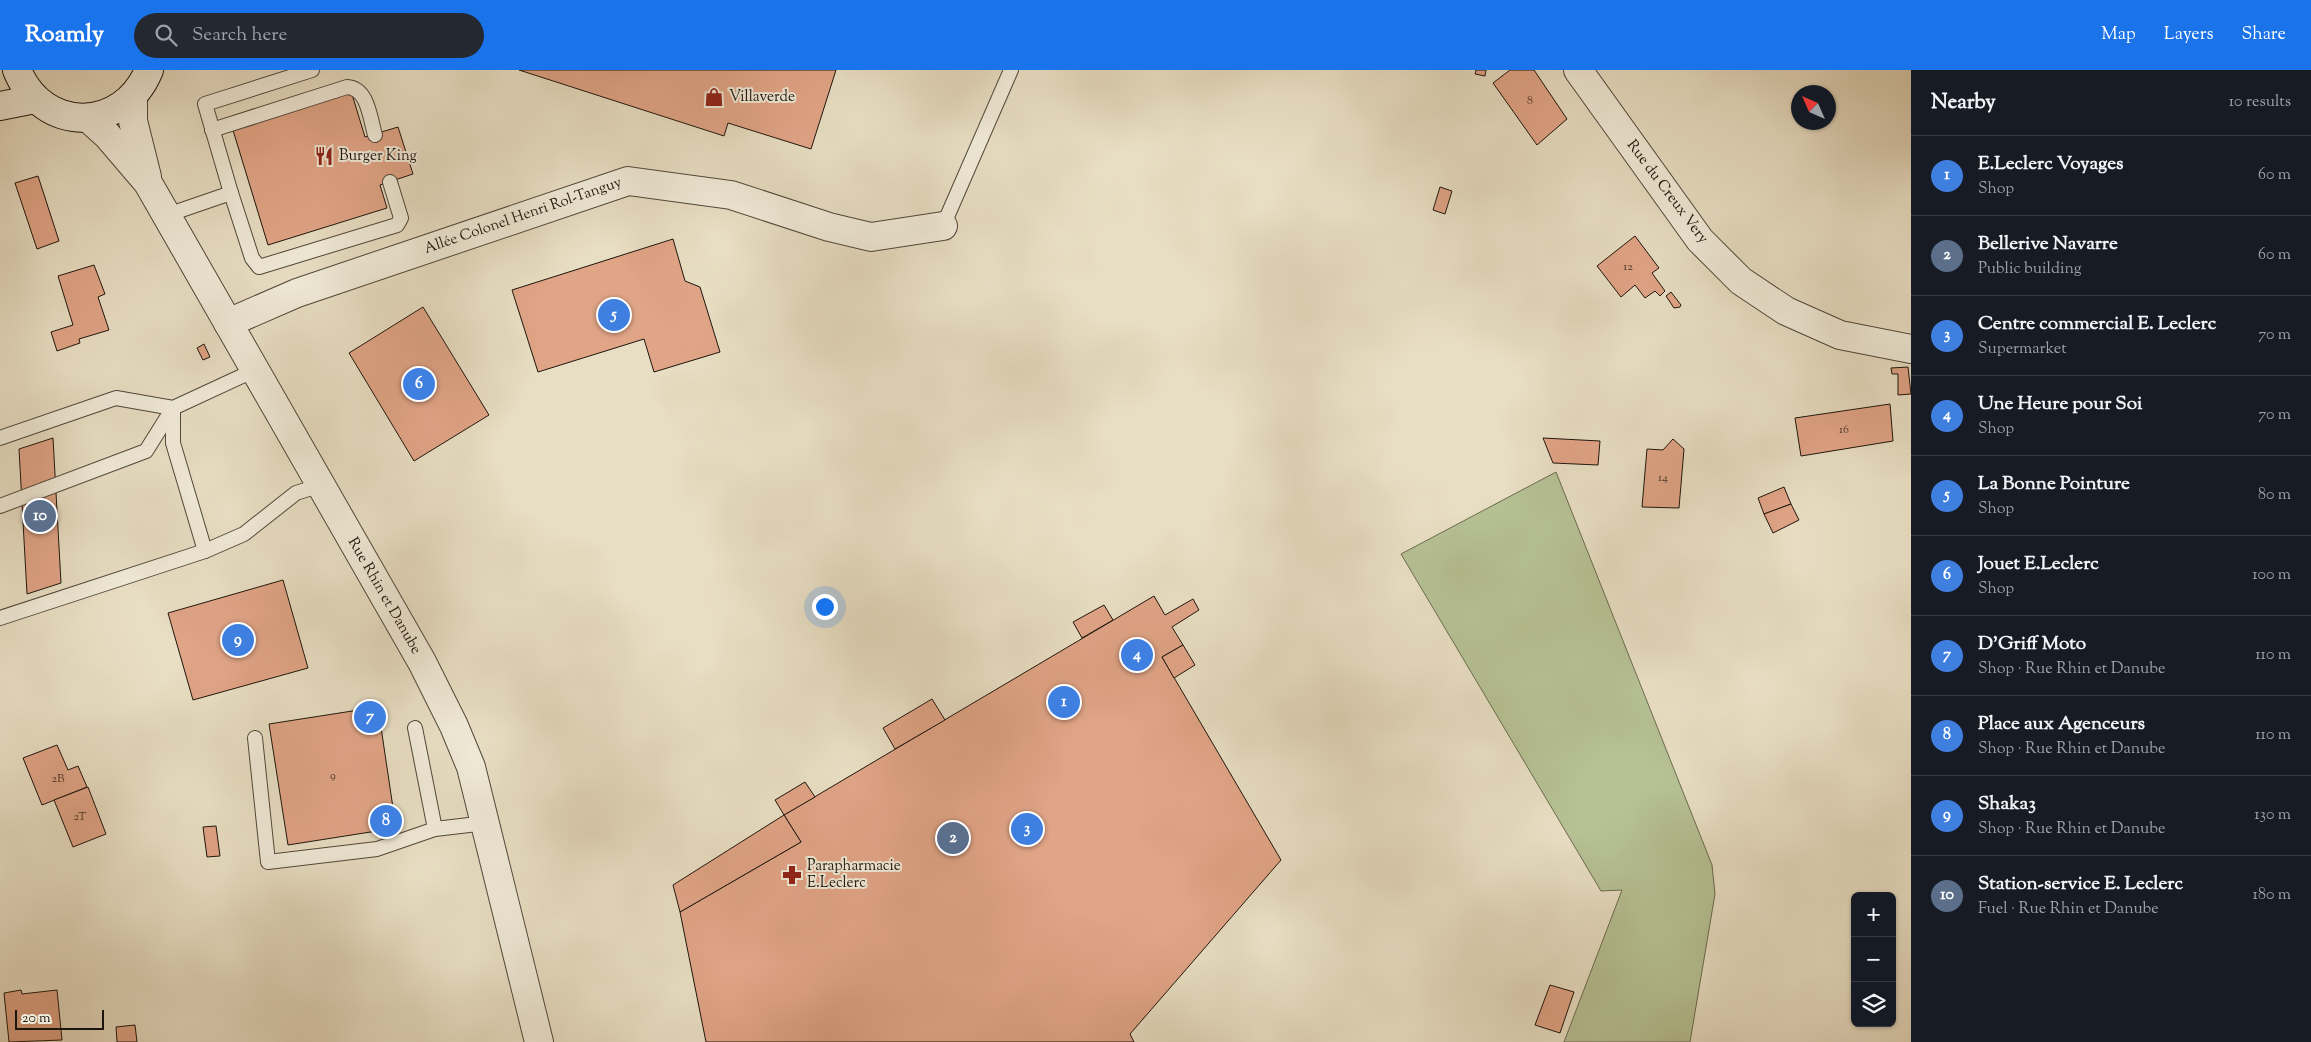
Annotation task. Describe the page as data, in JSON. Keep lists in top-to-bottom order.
{
  "streets": {
    "street": ["Rue du Creux Very", "Allée Colonel Henri Rol-Tanguy", "Rue Rhin et Danube"]
  },
  "crossings": [
    ["Allée Colonel Henri Rol-Tanguy", "Rue Rhin et Danube"]
  ],
  "places": {
    "shop": ["Villaverde"],
    "restaurant": ["Burger King"],
    "pharmacy": ["Parapharmacie E.Leclerc"]
  },
  "house_numbers": [
    "8",
    "12",
    "16",
    "14",
    "9",
    "2B",
    "2T"
  ],
  "scale_bar": "20 m",
  "north": "top left",
  "page": {
    "header": "Roamly",
    "search": "Search here",
    "nav": ["Map", "Layers", "Share"],
    "heading": ["Nearby", "10 results"],
    "list": [
      {
        "mark": "1",
        "name": "E.Leclerc Voyages",
        "note": "Shop",
        "value": "60 m"
      },
      {
        "mark": "2",
        "name": "Bellerive Navarre",
        "note": "Public building",
        "value": "60 m"
      },
      {
        "mark": "3",
        "name": "Centre commercial E. Leclerc",
        "note": "Supermarket",
        "value": "70 m"
      },
      {
        "mark": "4",
        "name": "Une Heure pour Soi",
        "note": "Shop",
        "value": "70 m"
      },
      {
        "mark": "5",
        "name": "La Bonne Pointure",
        "note": "Shop",
        "value": "80 m"
      },
      {
        "mark": "6",
        "name": "Jouet E.Leclerc",
        "note": "Shop",
        "value": "100 m"
      },
      {
        "mark": "7",
        "name": "D'Griff Moto",
        "note": "Shop · Rue Rhin et Danube",
        "value": "110 m"
      },
      {
        "mark": "8",
        "name": "Place aux Agenceurs",
        "note": "Shop · Rue Rhin et Danube",
        "value": "110 m"
      },
      {
        "mark": "9",
        "name": "Shaka3",
        "note": "Shop · Rue Rhin et Danube",
        "value": "130 m"
      },
      {
        "mark": "10",
        "name": "Station-service E. Leclerc",
        "note": "Fuel · Rue Rhin et Danube",
        "value": "180 m"
      }
    ],
    "pins": [
      "5",
      "6",
      "10",
      "9",
      "4",
      "1",
      "7",
      "8",
      "3",
      "2"
    ],
    "map_buttons": ["+", "−"],
    "scale": "20 m"
  }
}
